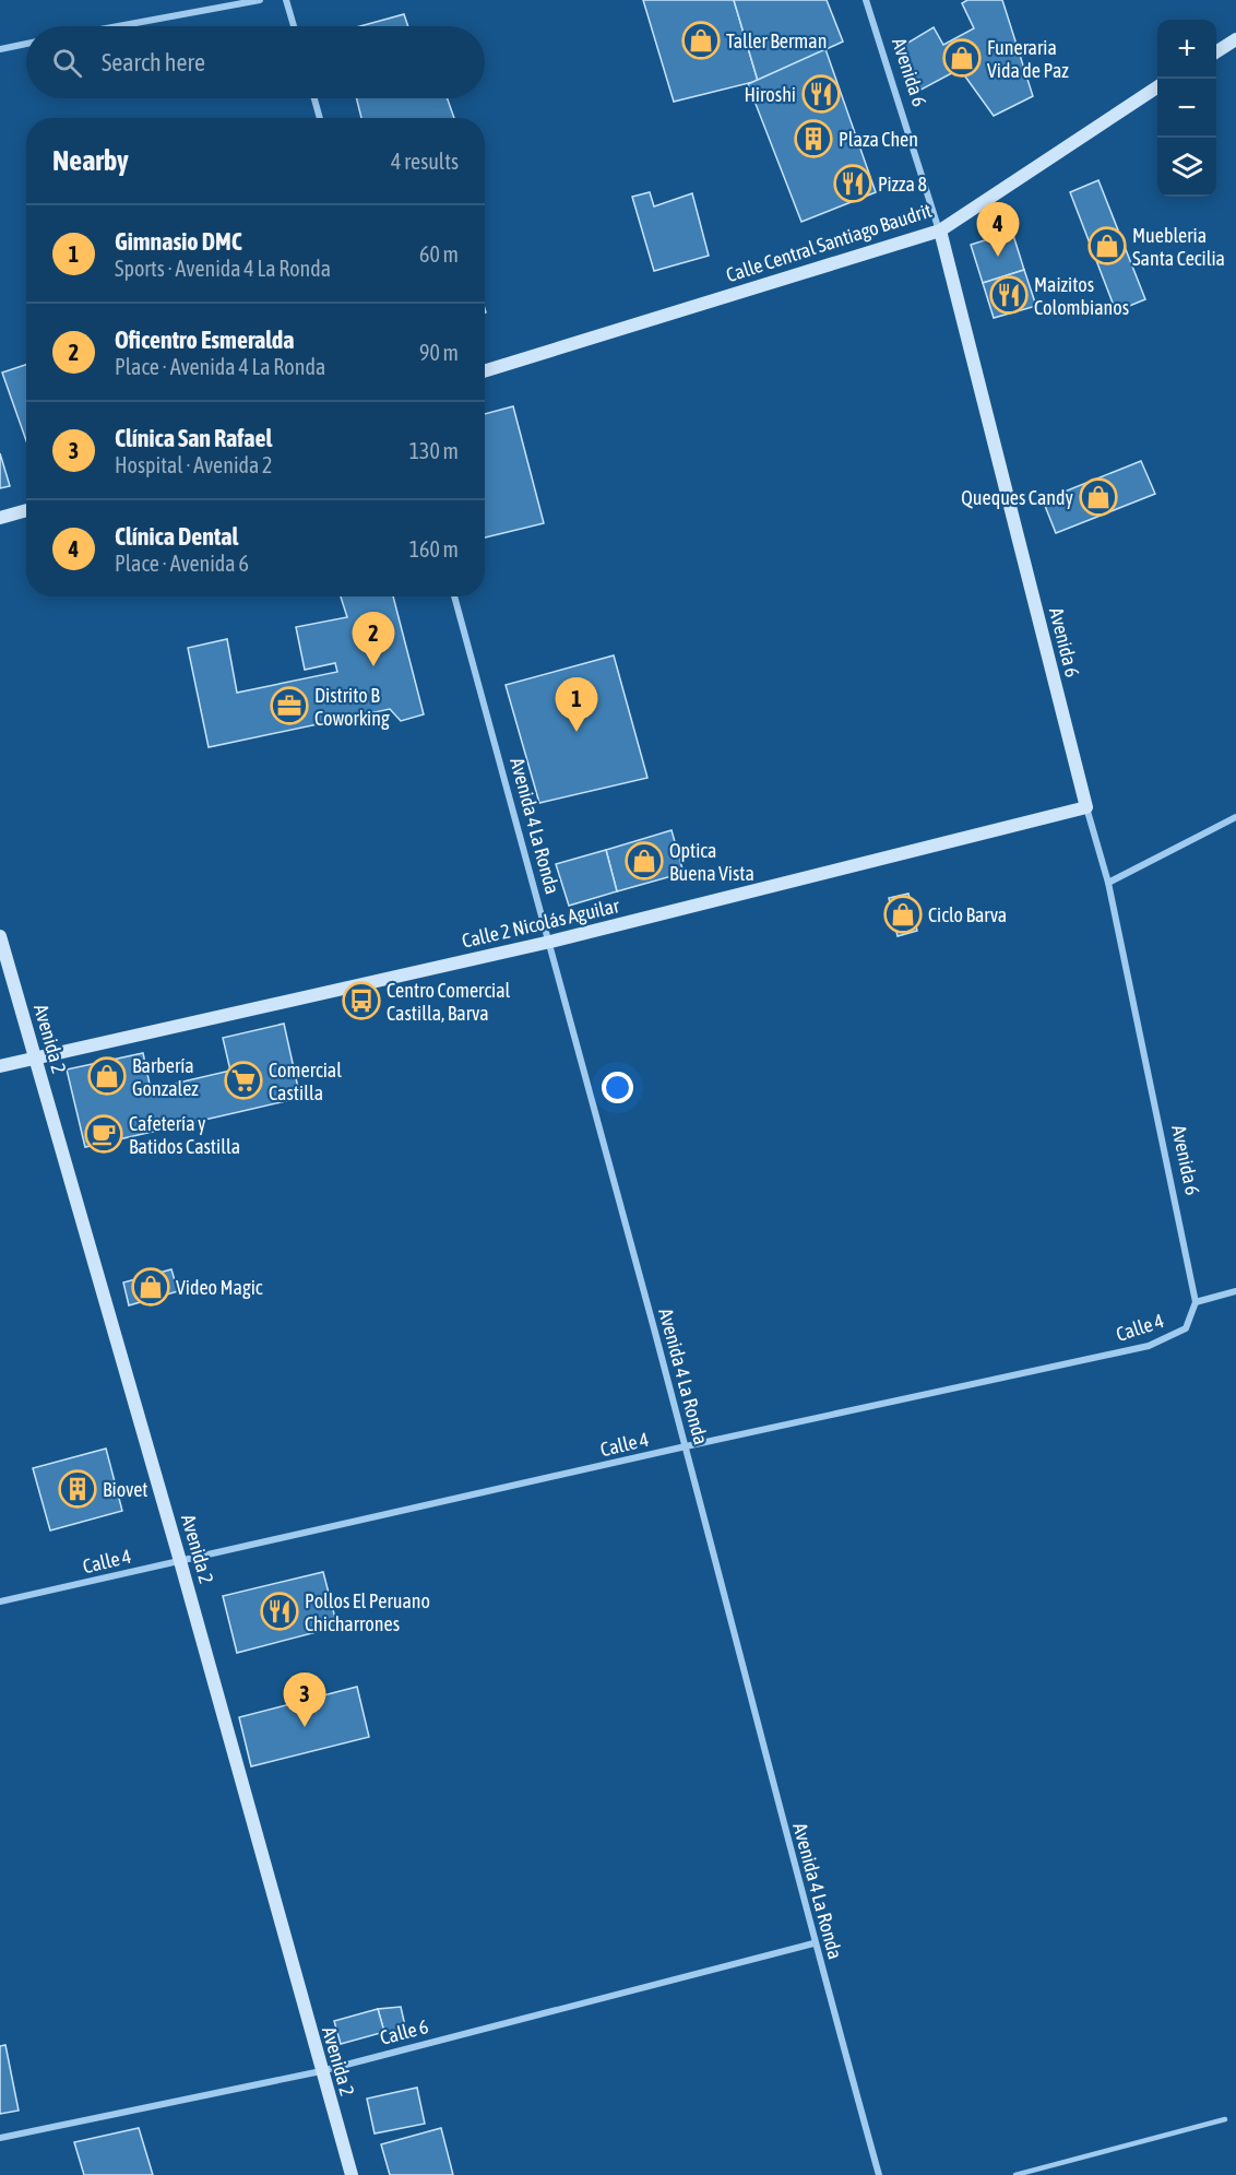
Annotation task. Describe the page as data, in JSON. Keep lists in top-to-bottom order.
{
  "streets": {
    "main road": [
      "Avenida 6",
      "Calle Central Santiago Baudrit",
      "Calle 2 Nicolás Aguilar",
      "Avenida 2"
    ],
    "street": ["Avenida 4 La Ronda", "Calle 4", "Calle 6"]
  },
  "crossings": [
    ["Avenida 6", "Calle Central Santiago Baudrit"],
    ["Avenida 6", "Calle 2 Nicolás Aguilar"],
    ["Avenida 6", "Calle 4"],
    ["Avenida 4 La Ronda", "Calle 2 Nicolás Aguilar"],
    ["Avenida 4 La Ronda", "Calle 4"],
    ["Avenida 4 La Ronda", "Calle 6"],
    ["Calle 2 Nicolás Aguilar", "Avenida 2"],
    ["Avenida 2", "Calle 4"],
    ["Avenida 2", "Calle 6"]
  ],
  "places": {
    "shop": [
      "Taller Berman",
      "Funeraria Vida de Paz",
      "Muebleria Santa Cecilia",
      "Queques Candy",
      "Optica Buena Vista",
      "Ciclo Barva",
      "Barbería Gonzalez",
      "Video Magic"
    ],
    "restaurant": [
      "Hiroshi",
      "Pizza 8",
      "Maizitos Colombianos",
      "Pollos El Peruano Chicharrones"
    ],
    "building": ["Plaza Chen", "Biovet"],
    "office": ["Distrito B Coworking"],
    "bus stop": ["Centro Comercial Castilla, Barva"],
    "supermarket": ["Comercial Castilla"],
    "cafe": ["Cafetería y Batidos Castilla"]
  },
  "page": {
    "map_buttons": ["+", "−"],
    "search": "Search here",
    "heading": ["Nearby", "4 results"],
    "pins": [
      "4",
      "2",
      "1",
      "3"
    ],
    "list": [
      {
        "mark": "1",
        "name": "Gimnasio DMC",
        "note": "Sports · Avenida 4 La Ronda",
        "value": "60 m"
      },
      {
        "mark": "2",
        "name": "Oficentro Esmeralda",
        "note": "Place · Avenida 4 La Ronda",
        "value": "90 m"
      },
      {
        "mark": "3",
        "name": "Clínica San Rafael",
        "note": "Hospital · Avenida 2",
        "value": "130 m"
      },
      {
        "mark": "4",
        "name": "Clínica Dental",
        "note": "Place · Avenida 6",
        "value": "160 m"
      }
    ]
  }
}
